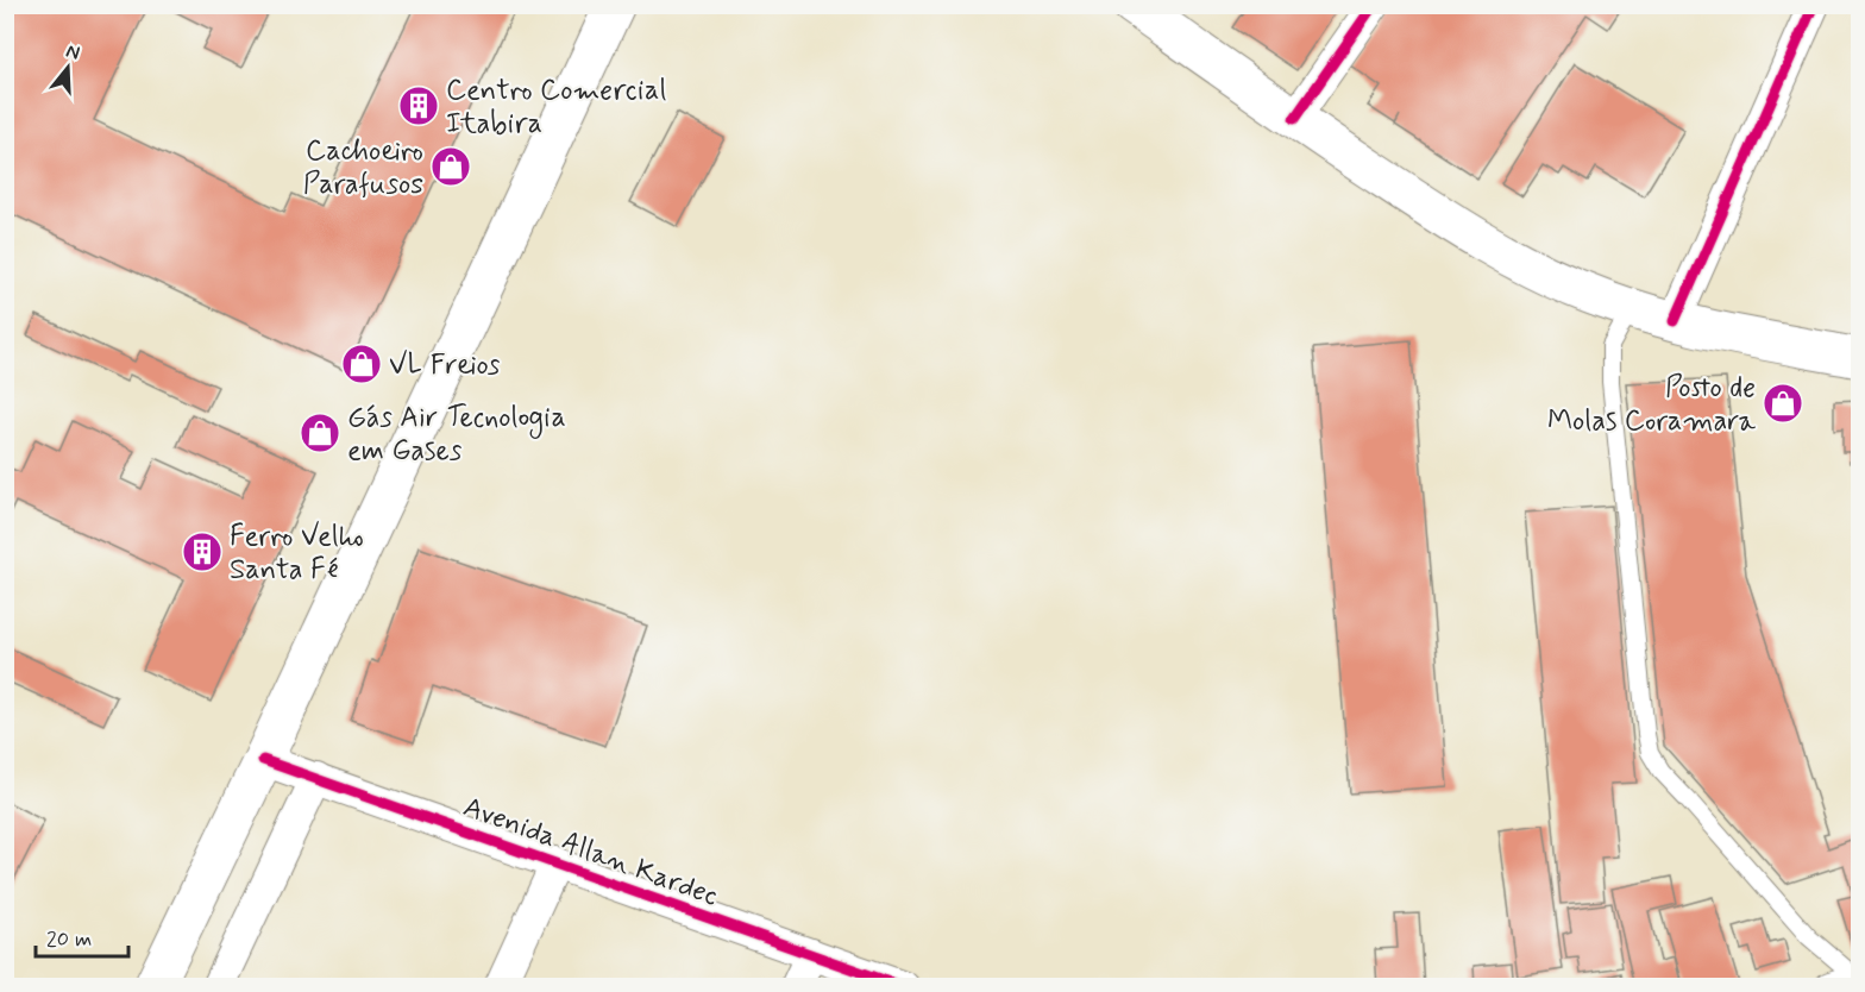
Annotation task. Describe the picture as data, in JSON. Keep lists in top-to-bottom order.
{
  "streets": {
    "street": ["Avenida Allan Kardec"]
  },
  "places": {
    "building": ["Centro Comercial Itabira", "Ferro Velho Santa Fé"],
    "shop": [
      "Cachoeiro Parafusos",
      "VL Freios",
      "Posto de Molas Coramara",
      "Gás Air Tecnologia em Gases"
    ]
  },
  "scale_bar": "20 m",
  "north": "top"
}
